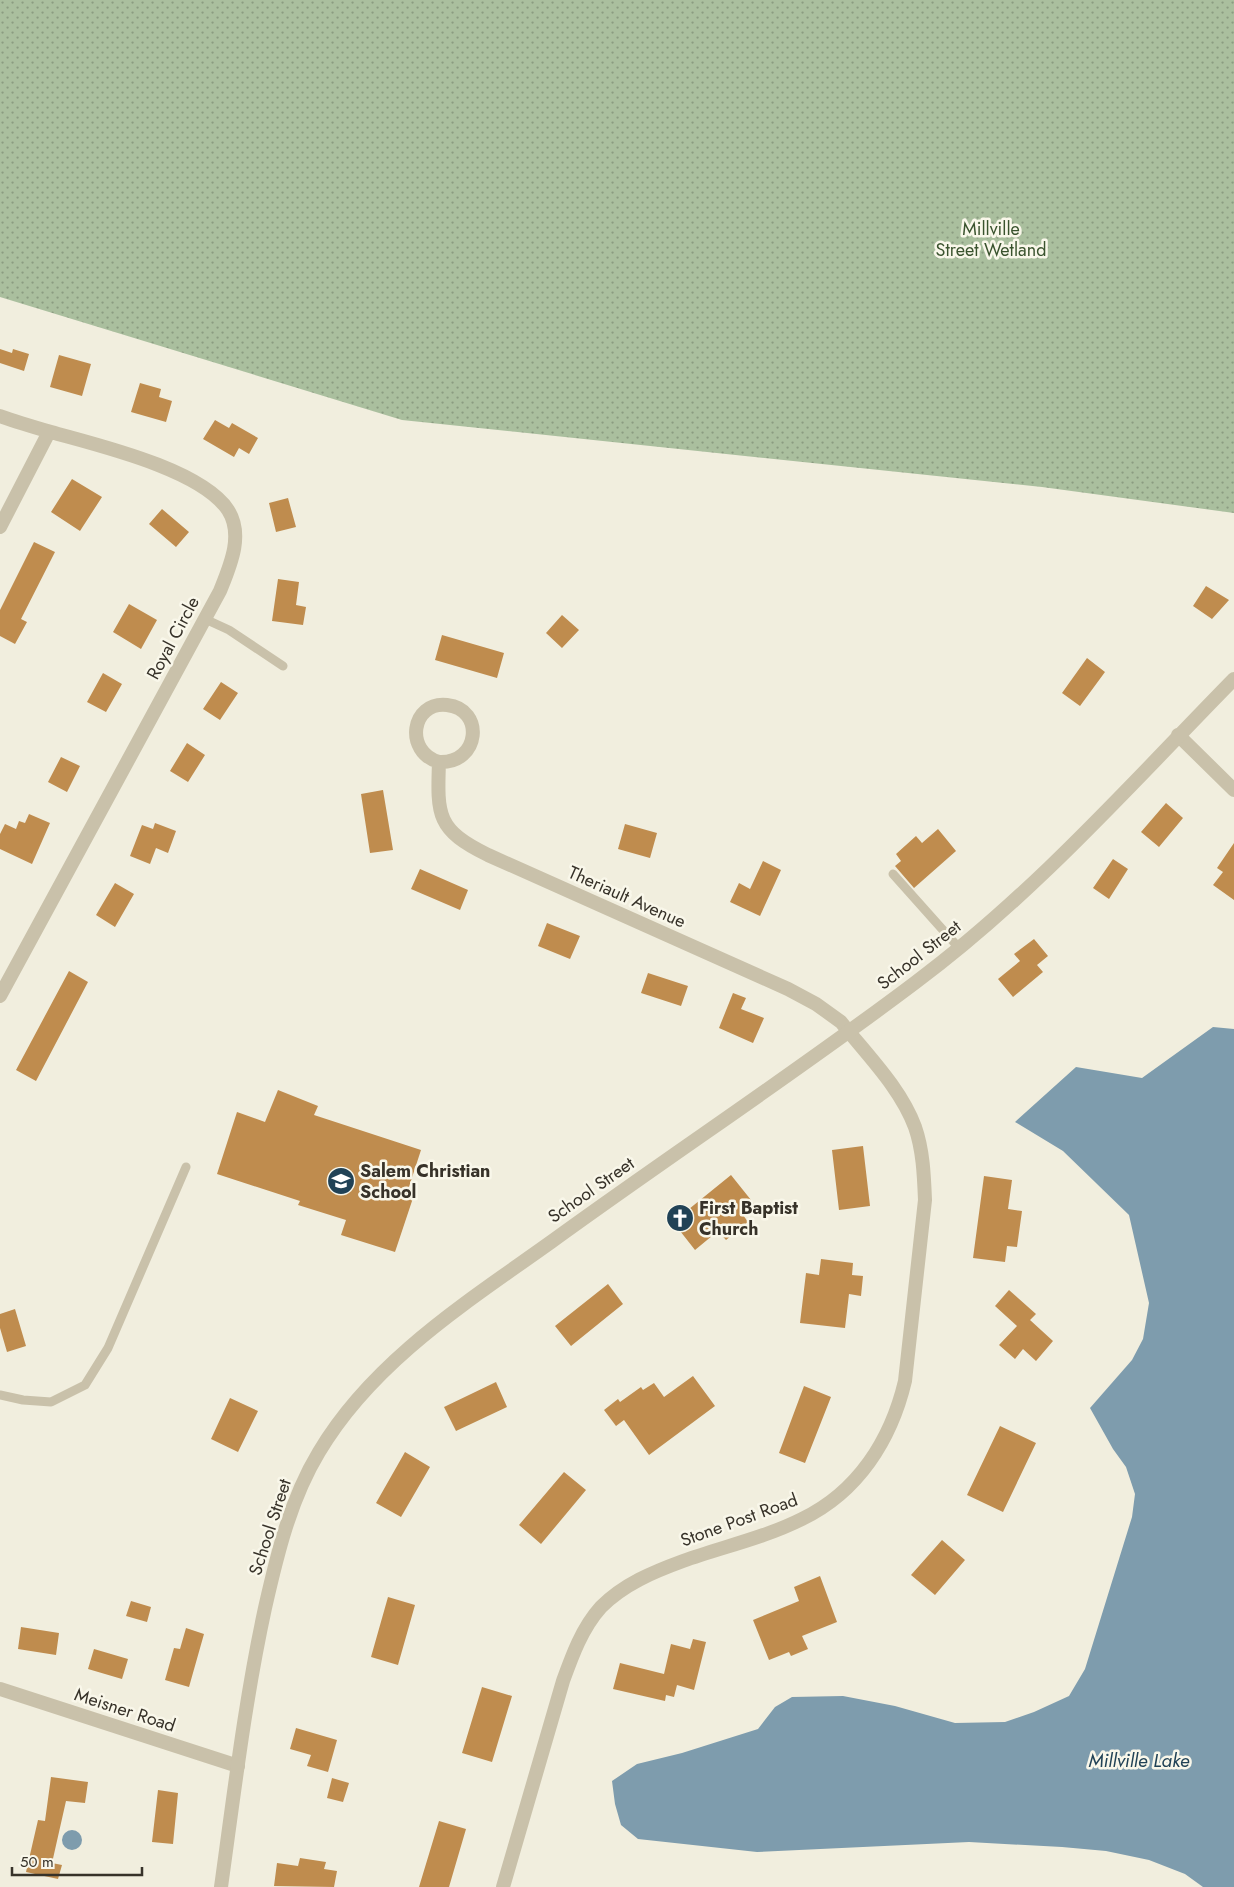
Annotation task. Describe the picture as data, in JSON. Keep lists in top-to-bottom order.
{
  "streets": {
    "street": [
      "Royal Circle",
      "Theriault Avenue",
      "School Street",
      "Stone Post Road",
      "Meisner Road"
    ]
  },
  "crossings": [
    ["Theriault Avenue", "School Street"],
    ["Theriault Avenue", "Stone Post Road"],
    ["School Street", "Stone Post Road"],
    ["School Street", "Meisner Road"]
  ],
  "water": ["Millville Lake"],
  "parks": ["Millville Street Wetland"],
  "places": {
    "school or university": ["Salem Christian School"],
    "church": ["First Baptist Church"]
  },
  "scale_bar": "50 m"
}
